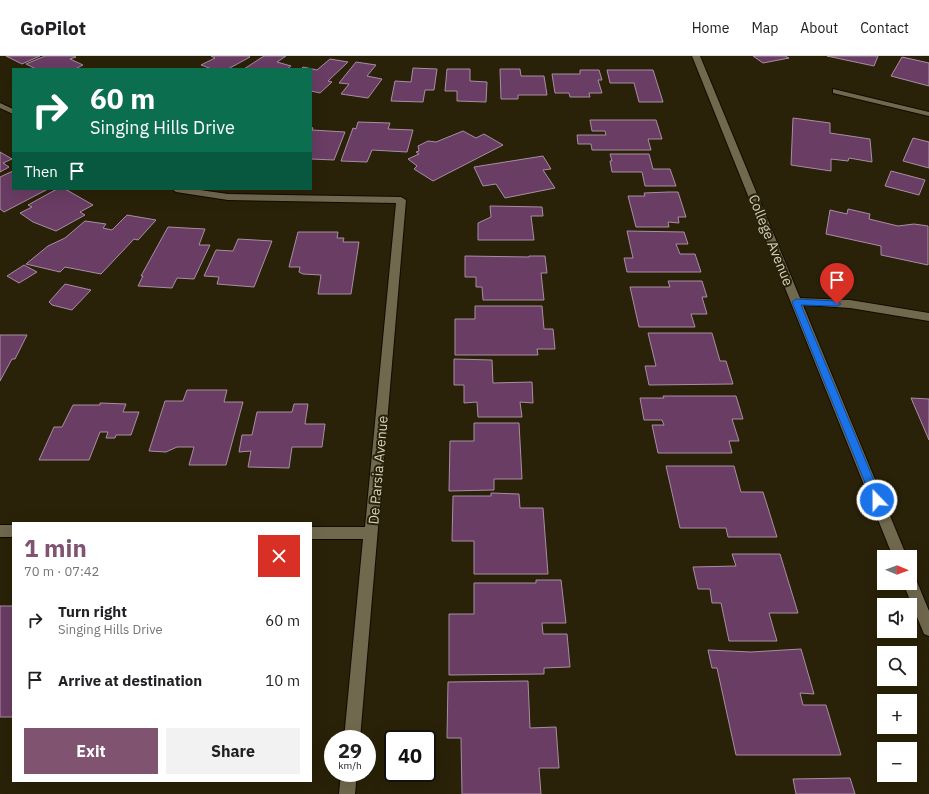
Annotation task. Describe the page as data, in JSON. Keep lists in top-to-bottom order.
{
  "streets": {
    "street": ["College Avenue", "De Parsia Avenue"]
  },
  "north": "right",
  "page": {
    "header": "GoPilot",
    "nav": [
      "Home",
      "Map",
      "About",
      "Contact"
    ],
    "turn": ["60 m", "Singing Hills Drive"],
    "then": "Then",
    "heading": ["1 min", "70 m · 07:42"],
    "map_buttons": ["+", "−"],
    "list": [
      {
        "name": "Turn right",
        "note": "Singing Hills Drive",
        "value": "60 m"
      },
      {
        "name": "Arrive at destination",
        "value": "10 m"
      }
    ],
    "buttons": ["Exit", "Share"],
    "speed": "29 km/h",
    "limit": "40"
  }
}
